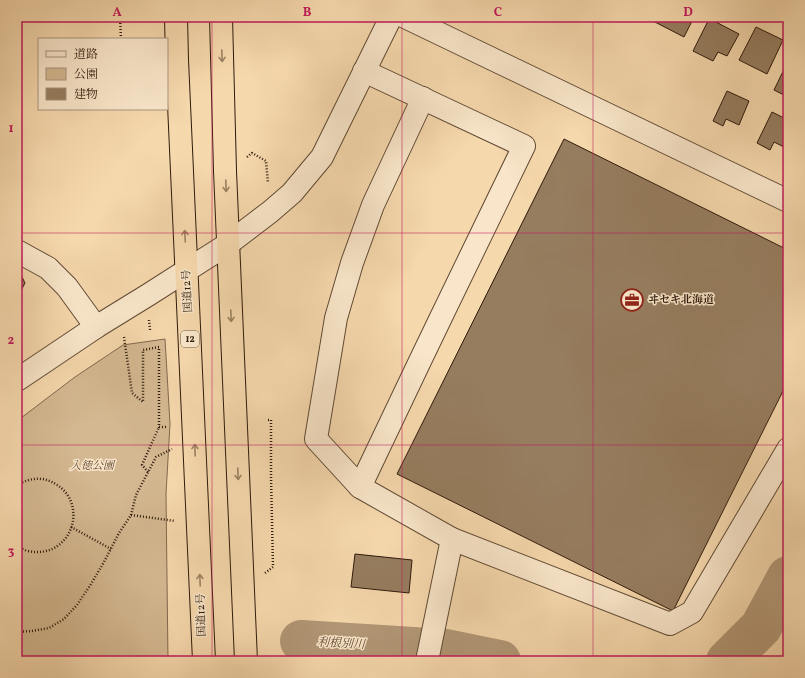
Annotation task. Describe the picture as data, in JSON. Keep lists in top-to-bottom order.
{
  "streets": {
    "highway": ["国道12号", "12"]
  },
  "water": ["利根別川"],
  "parks": ["入徳公園"],
  "places": {
    "office": ["ヰセキ北海道"]
  },
  "legend": ["道路", "公園", "建物"],
  "grid": {
    "columns": [
      "A",
      "B",
      "C",
      "D"
    ],
    "rows": ["1", "2", "3"]
  }
}
